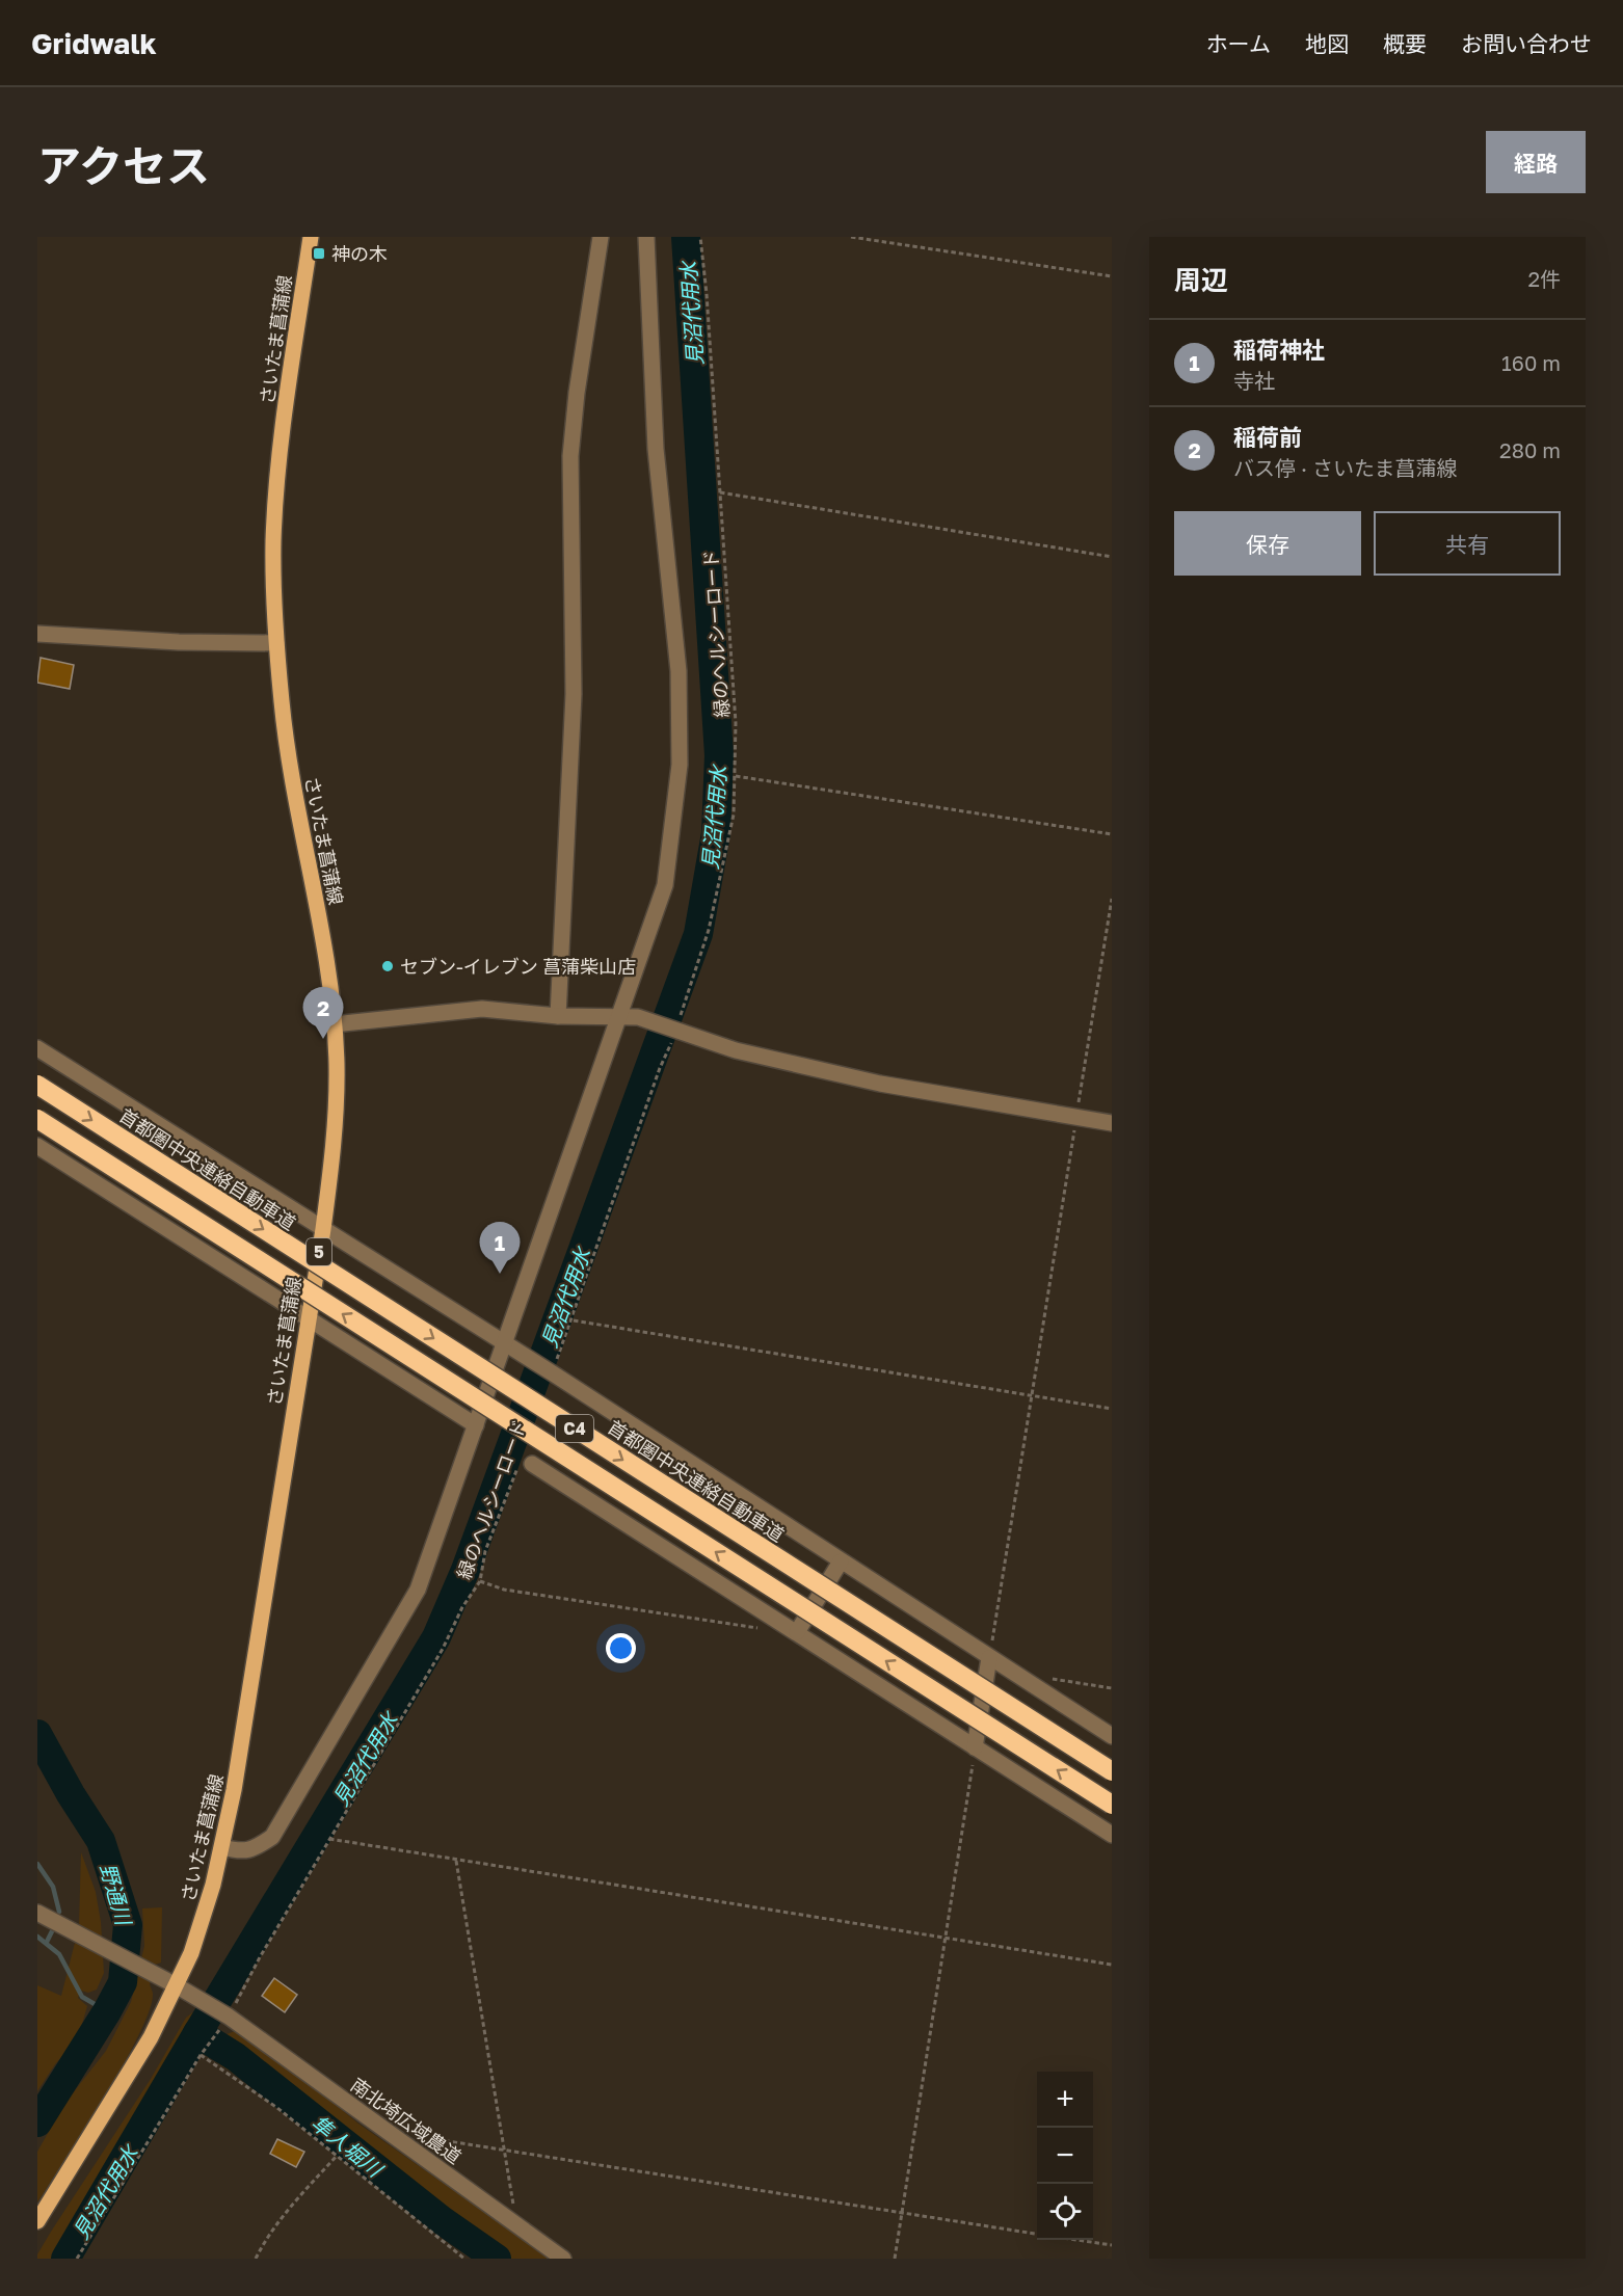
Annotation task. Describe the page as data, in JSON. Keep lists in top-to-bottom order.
{
  "streets": {
    "highway": ["首都圏中央連絡自動車道", "C4"],
    "main road": ["さいたま菖蒲線", "5"],
    "street": ["南北埼広域農道"],
    "path": ["緑のヘルシーロード"]
  },
  "crossings": [
    ["さいたま菖蒲線", "南北埼広域農道"],
    ["緑のヘルシーロード", "南北埼広域農道"]
  ],
  "water": ["見沼代用水", "野通川", "隼人堀川"],
  "places": {
    "transit": ["神の木"],
    "other": ["セブン-イレブン 菖蒲柴山店"]
  },
  "page": {
    "header": "Gridwalk",
    "nav": [
      "ホーム",
      "地図",
      "概要",
      "お問い合わせ"
    ],
    "title": "アクセス",
    "buttons": [
      "経路",
      ["保存", "共有"]
    ],
    "heading": ["周辺", "2件"],
    "list": [
      {
        "mark": "1",
        "name": "稲荷神社",
        "note": "寺社",
        "value": "160 m"
      },
      {
        "mark": "2",
        "name": "稲荷前",
        "note": "バス停 · さいたま菖蒲線",
        "value": "280 m"
      }
    ],
    "pins": ["2", "1"],
    "map_buttons": ["+", "−"]
  }
}
